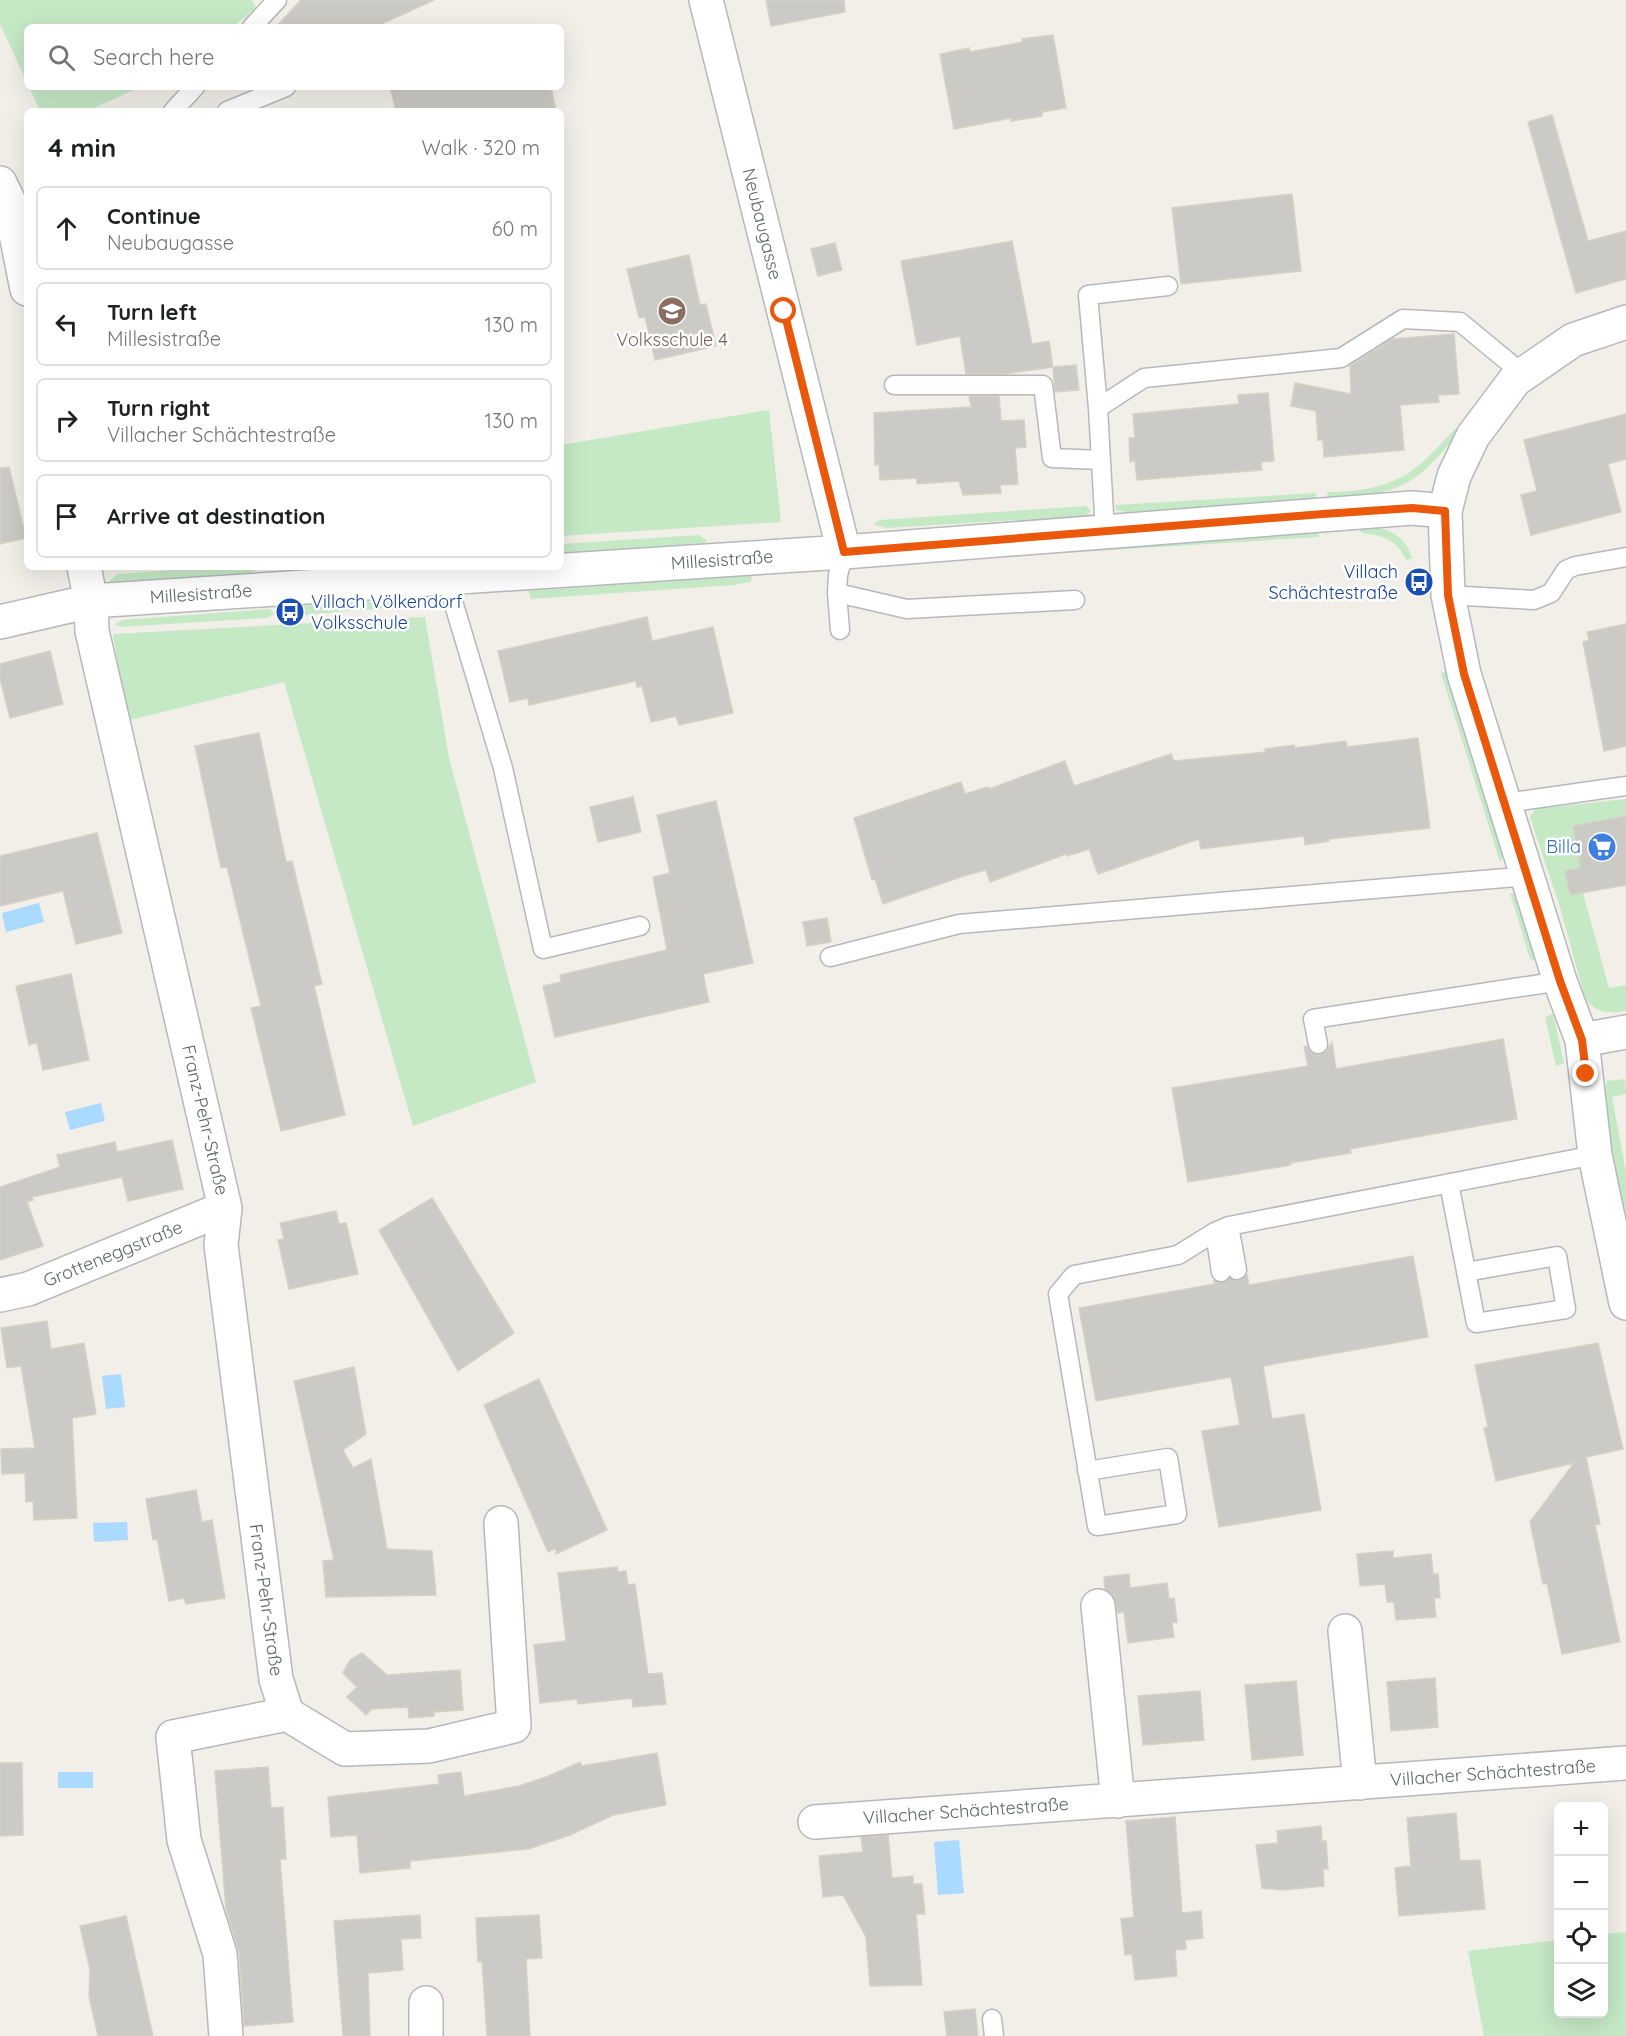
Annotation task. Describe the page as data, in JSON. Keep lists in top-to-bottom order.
{
  "streets": {
    "street": [
      "Neubaugasse",
      "Millesistraße",
      "Franz-Pehr-Straße",
      "Grotteneggstraße",
      "Villacher Schächtestraße"
    ]
  },
  "crossings": [
    ["Neubaugasse", "Millesistraße"],
    ["Millesistraße", "Franz-Pehr-Straße"],
    ["Franz-Pehr-Straße", "Grotteneggstraße"]
  ],
  "places": {
    "school or university": ["Volksschule 4"],
    "bus stop": ["Villach Schächtestraße", "Villach Völkendorf Volksschule"],
    "supermarket": ["Billa"]
  },
  "page": {
    "search": "Search here",
    "heading": ["4 min", "Walk · 320 m"],
    "list": [
      ["Continue", "Neubaugasse", "60 m"],
      ["Turn left", "Millesistraße", "130 m"],
      ["Turn right", "Villacher Schächtestraße", "130 m"],
      "Arrive at destination"
    ],
    "map_buttons": ["+", "−"]
  }
}
